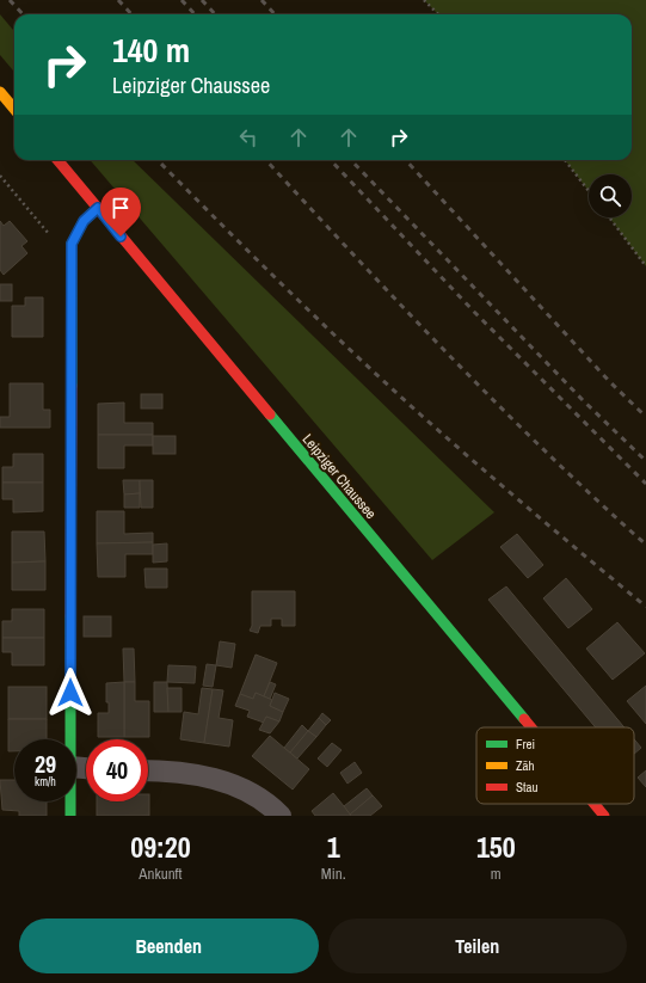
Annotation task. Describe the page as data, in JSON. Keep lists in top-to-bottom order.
{
  "streets": {
    "main road": ["Leipziger Chaussee"]
  },
  "legend": ["Frei", "Zäh", "Stau"],
  "page": {
    "turn": ["140 m", "Leipziger Chaussee"],
    "speed": "29 km/h",
    "limit": "40",
    "eta": [
      "09:20",
      "Ankunft",
      "1",
      "Min.",
      "150",
      "m"
    ],
    "buttons": ["Beenden", "Teilen"]
  }
}
